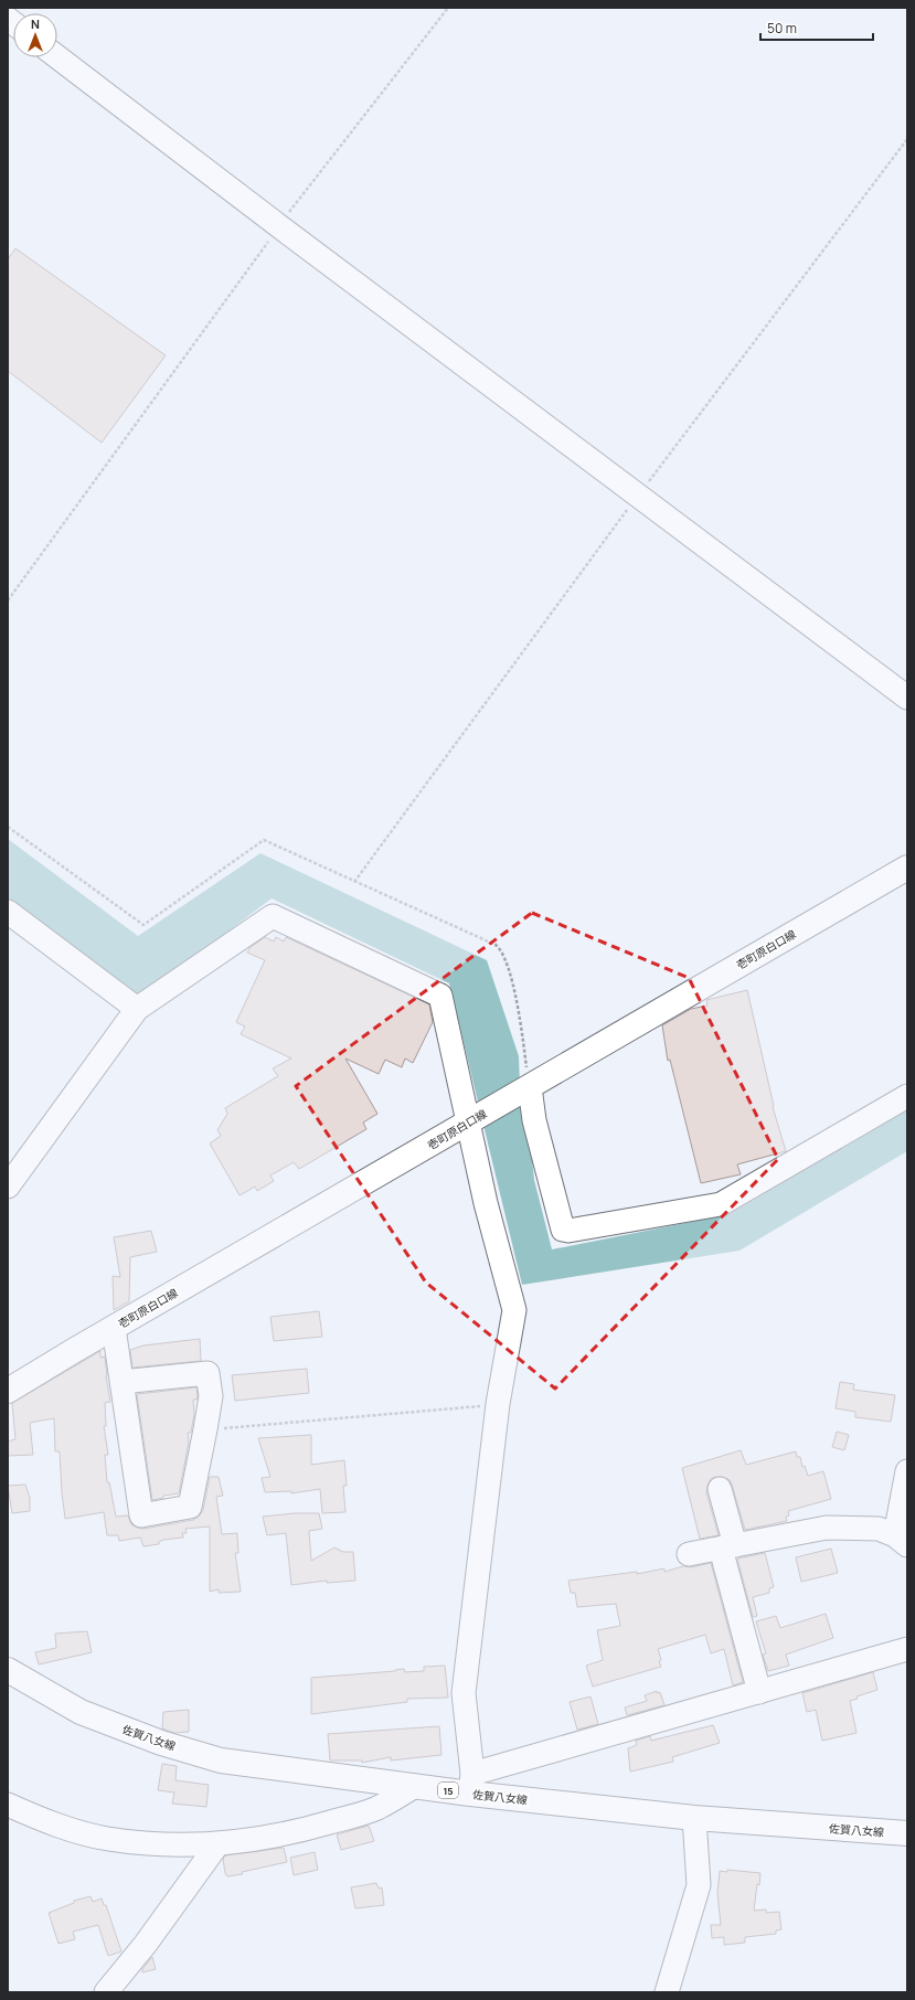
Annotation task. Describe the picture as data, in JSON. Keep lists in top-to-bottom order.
{
  "streets": {
    "main road": ["壱町原白口線", "佐賀八女線", "15"]
  },
  "scale_bar": "50 m",
  "north": "top"
}
